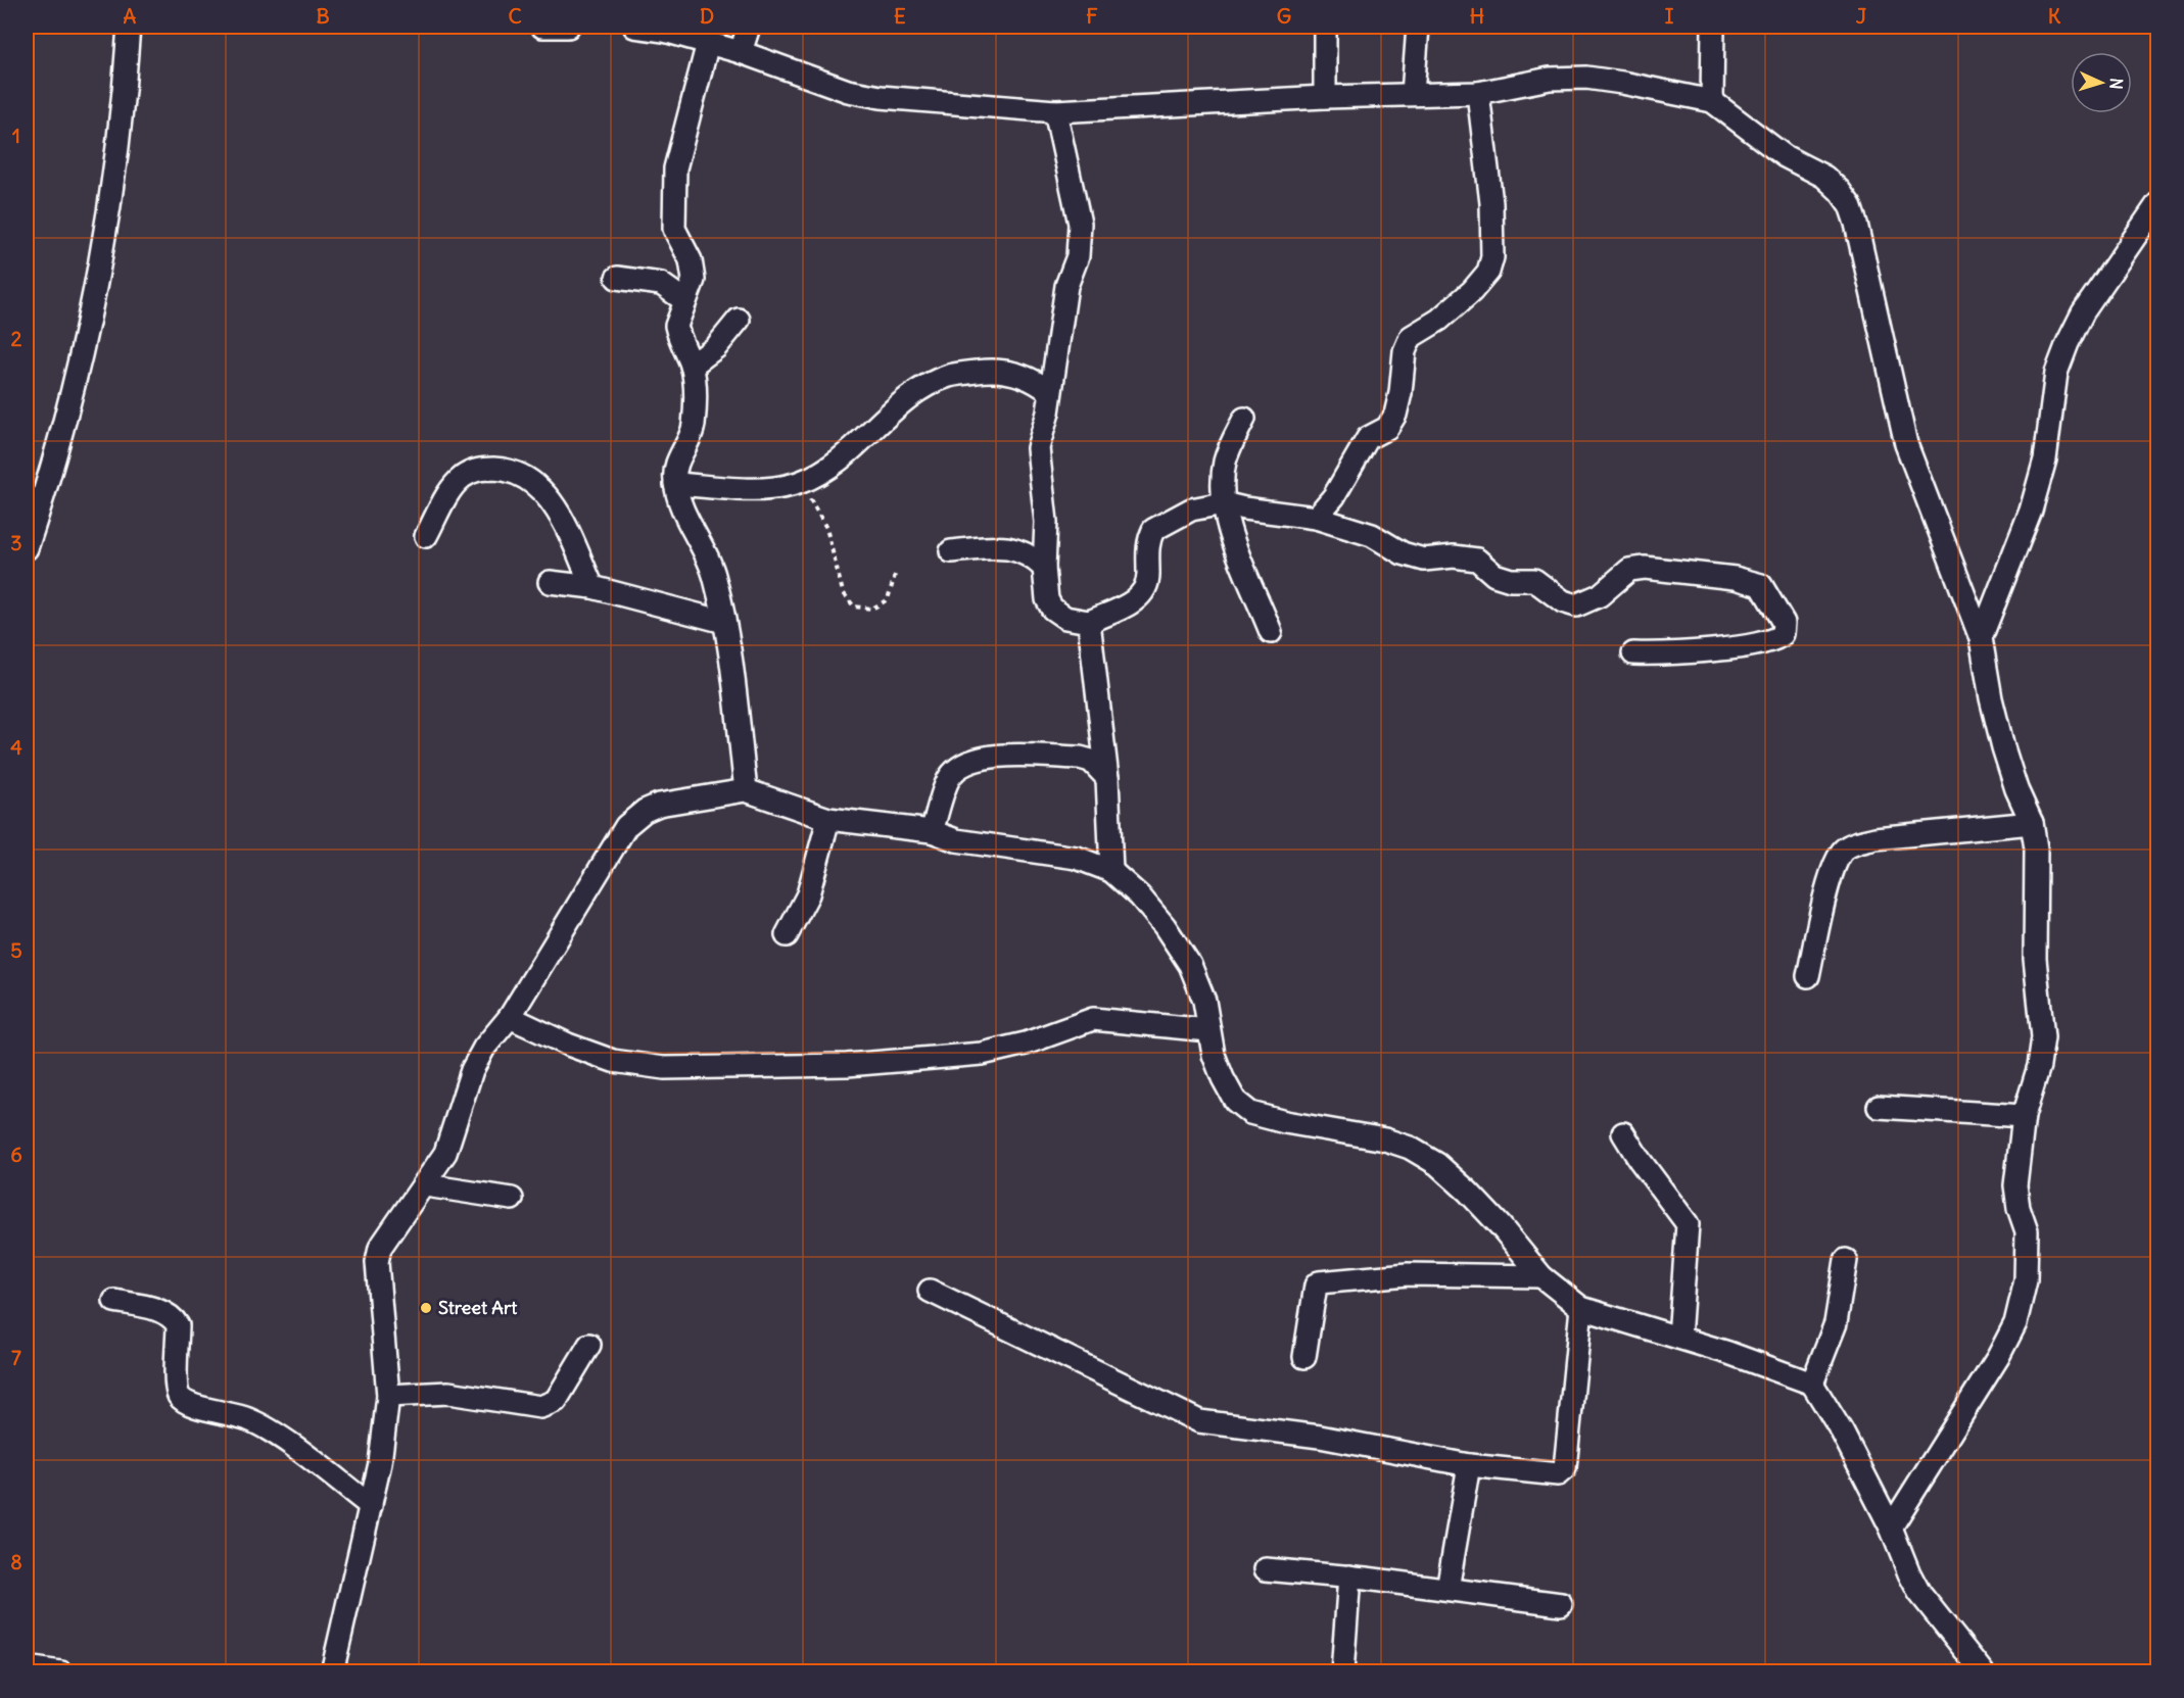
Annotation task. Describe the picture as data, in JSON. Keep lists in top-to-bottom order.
{
  "places": ["Street Art"],
  "north": "right",
  "grid": {
    "columns": [
      "A",
      "B",
      "C",
      "D",
      "E",
      "F",
      "G",
      "H",
      "I",
      "J",
      "K"
    ],
    "rows": [
      "1",
      "2",
      "3",
      "4",
      "5",
      "6",
      "7",
      "8"
    ]
  }
}
